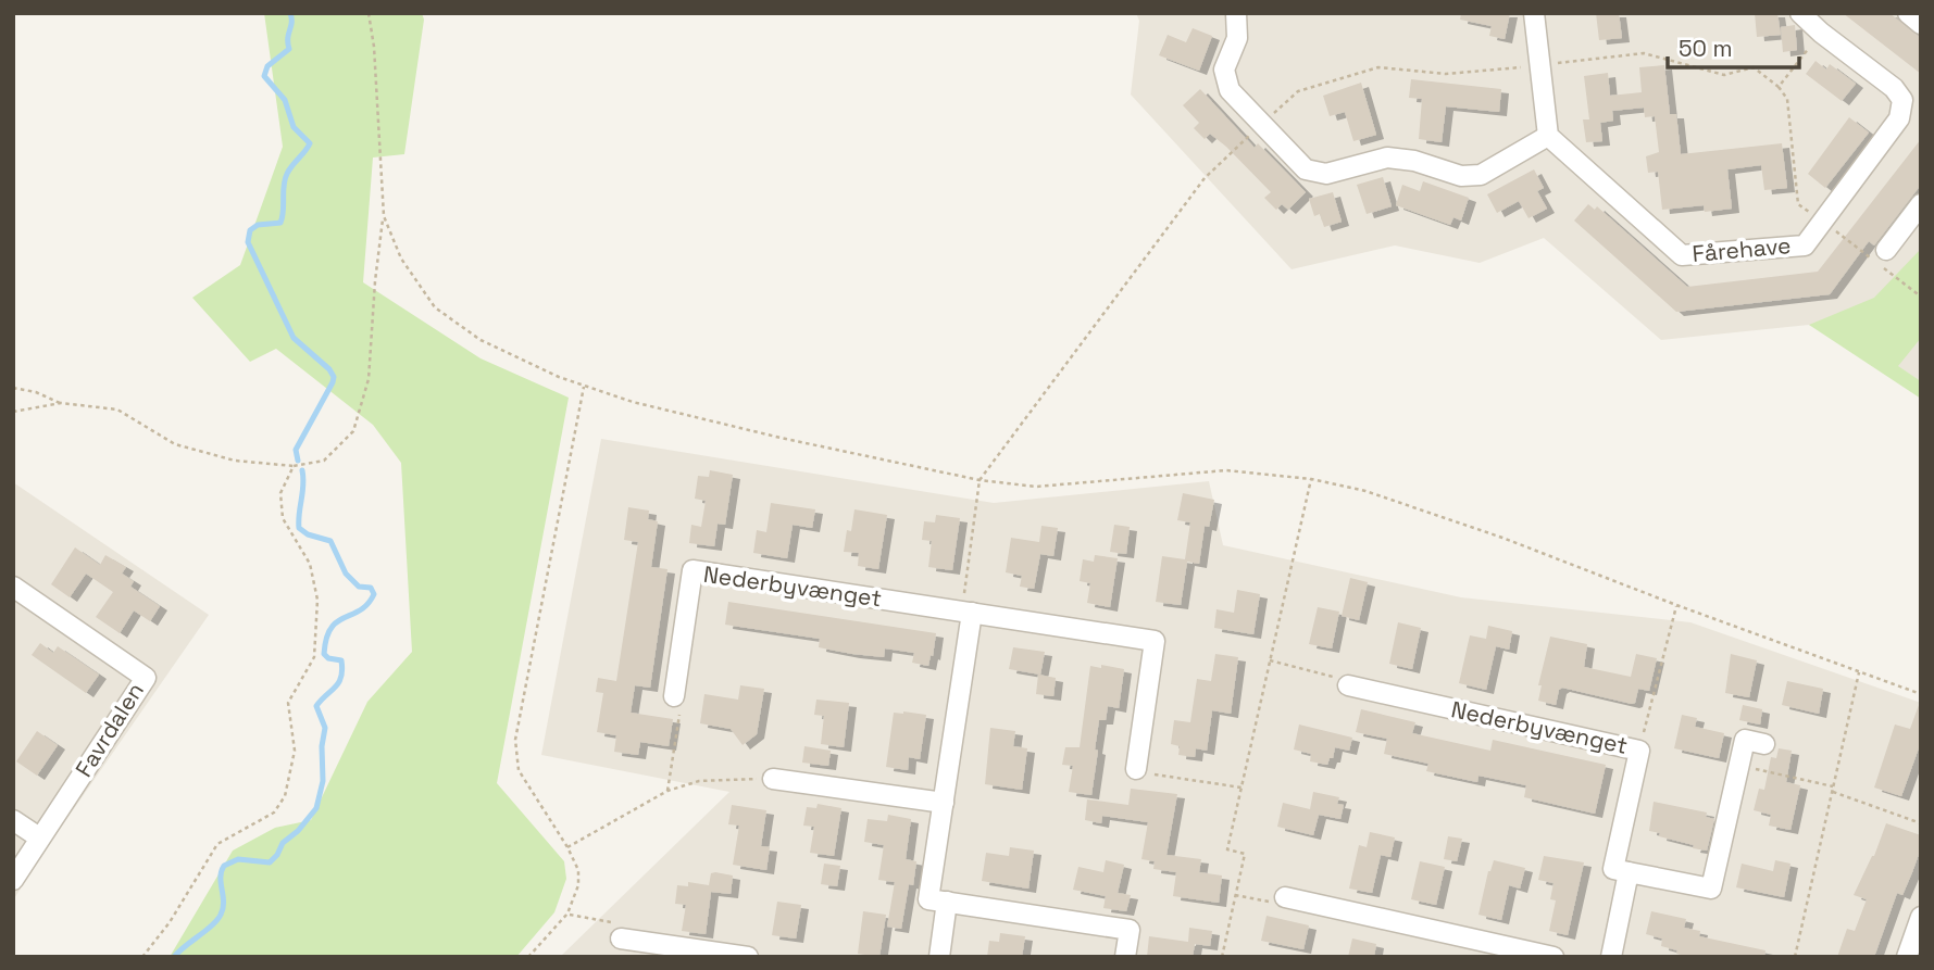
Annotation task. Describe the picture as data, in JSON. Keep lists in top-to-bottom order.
{
  "streets": {
    "street": ["Fårehave", "Nederbyvænget", "Favrdalen"]
  },
  "scale_bar": "50 m"
}
